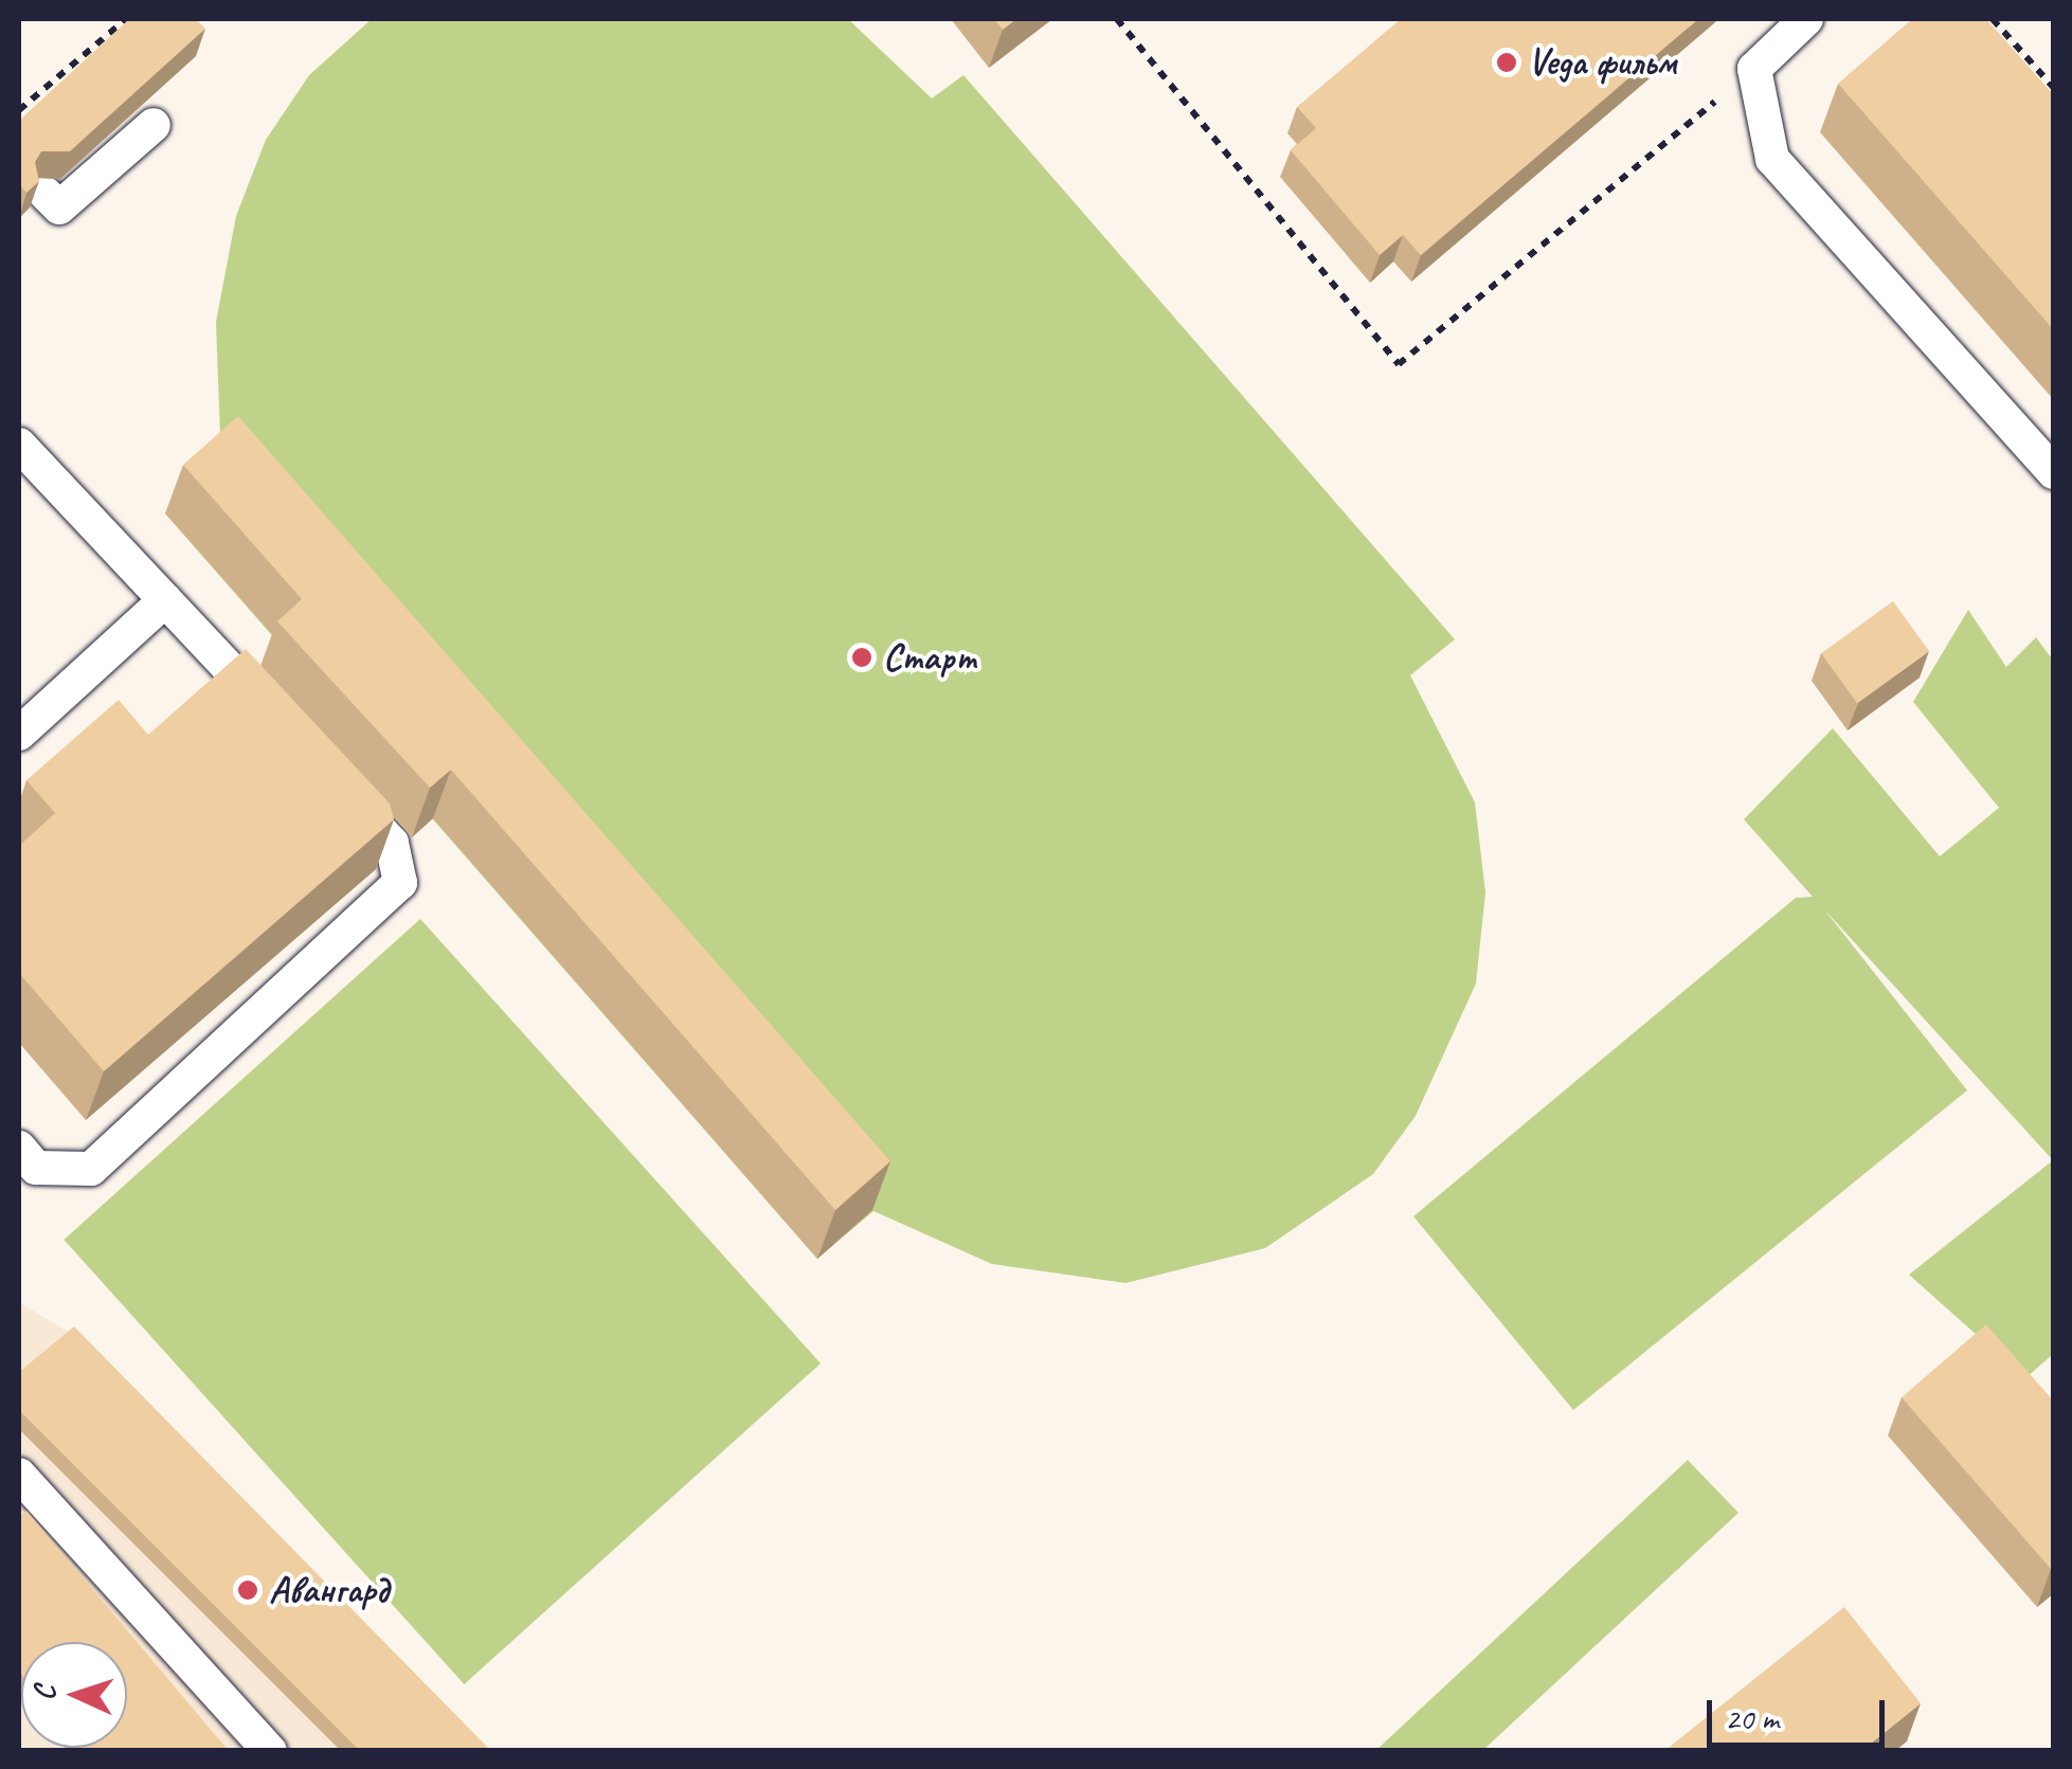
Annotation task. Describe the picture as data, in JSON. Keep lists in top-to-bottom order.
{
  "places": ["Vega фильм", "Старт", "Авангард"],
  "scale_bar": "20 m",
  "north": "left"
}
